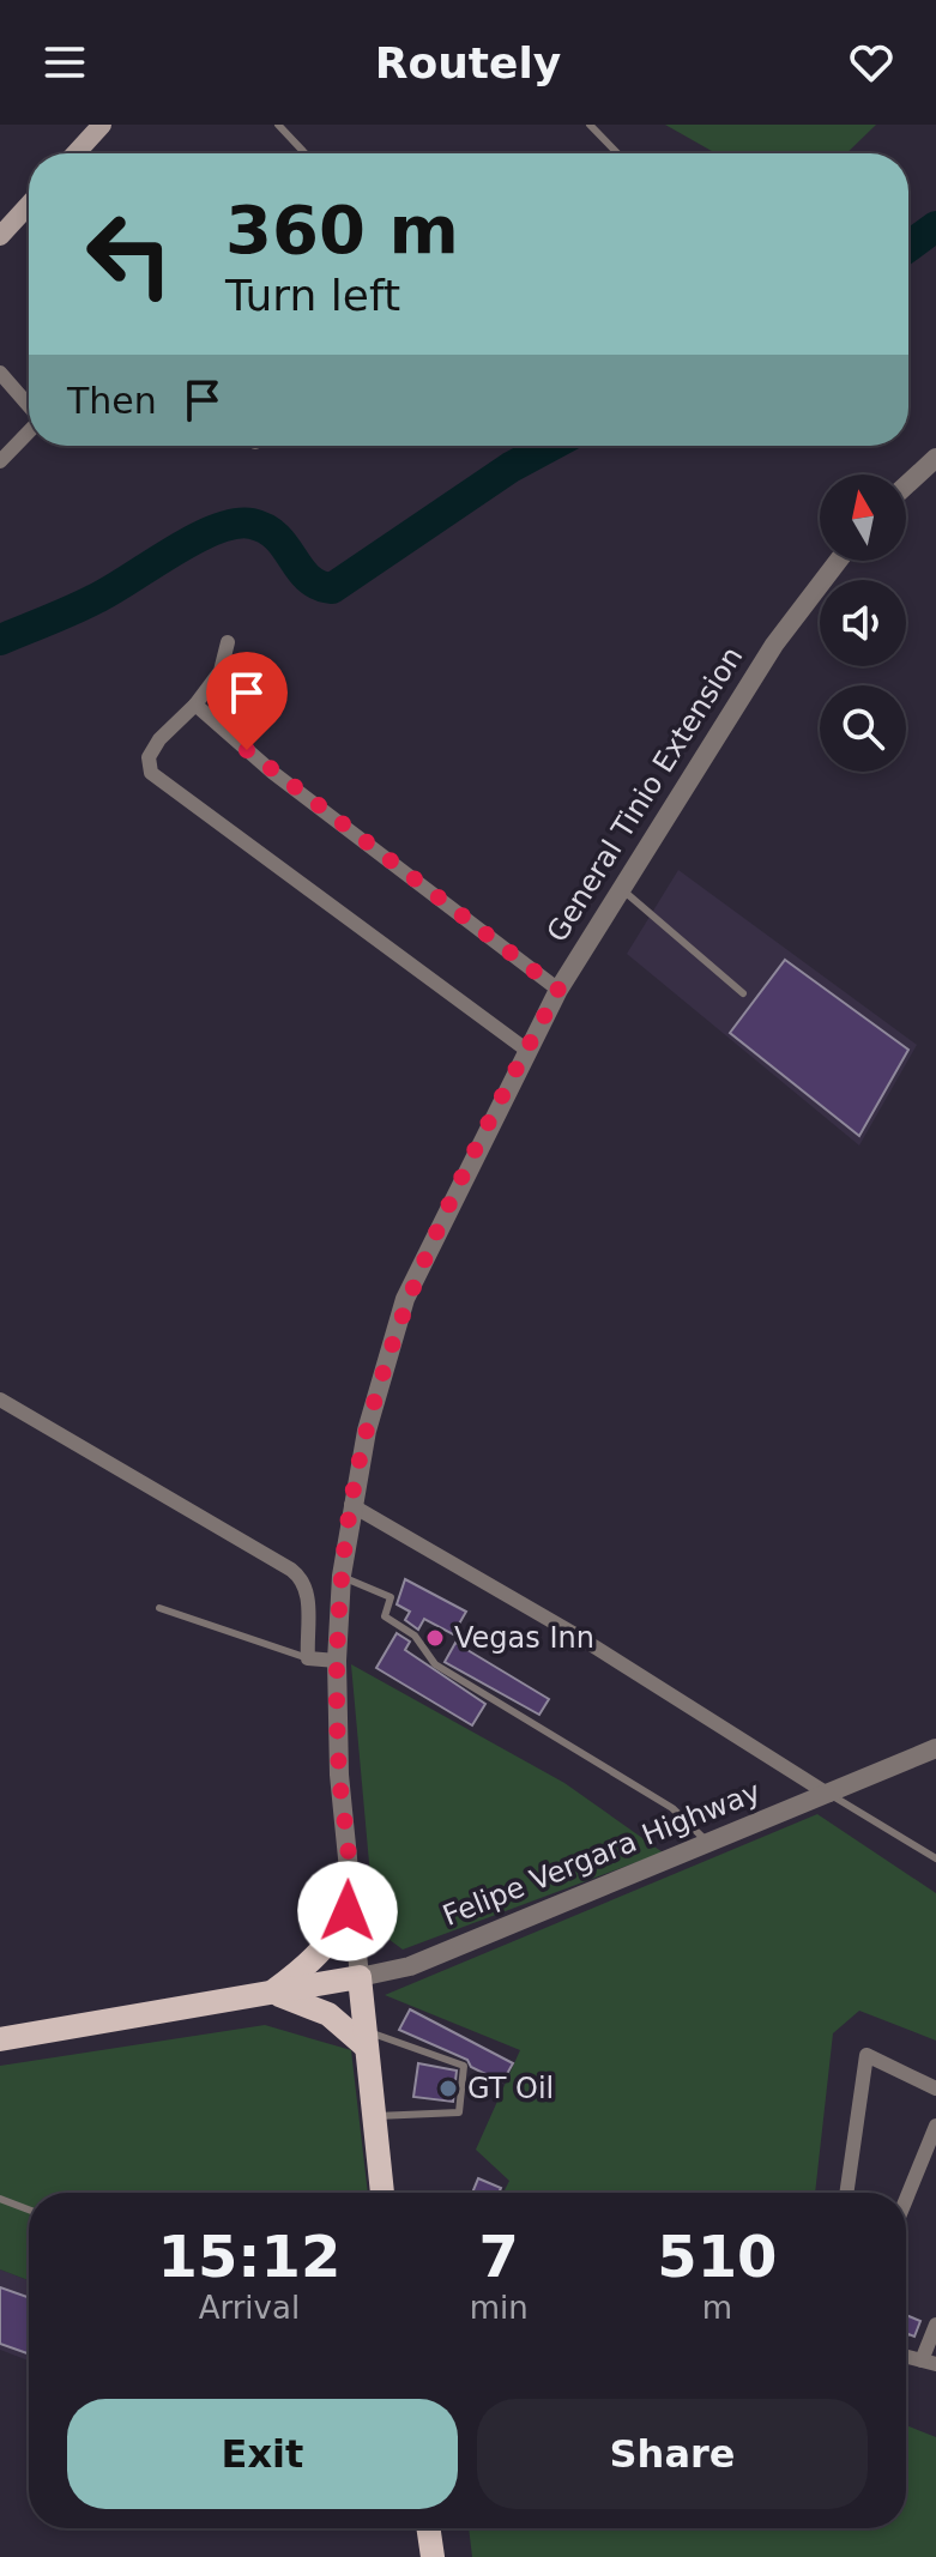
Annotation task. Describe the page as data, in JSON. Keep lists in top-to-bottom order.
{
  "streets": {
    "main road": ["General Tinio Extension", "Felipe Vergara Highway"]
  },
  "crossings": [
    ["General Tinio Extension", "Felipe Vergara Highway"]
  ],
  "places": ["Vegas Inn", "GT Oil"],
  "north": "top",
  "page": {
    "header": "Routely",
    "turn": ["360 m", "Turn left"],
    "then": "Then",
    "eta": [
      "15:12",
      "Arrival",
      "7",
      "min",
      "510",
      "m"
    ],
    "buttons": ["Exit", "Share"]
  }
}
